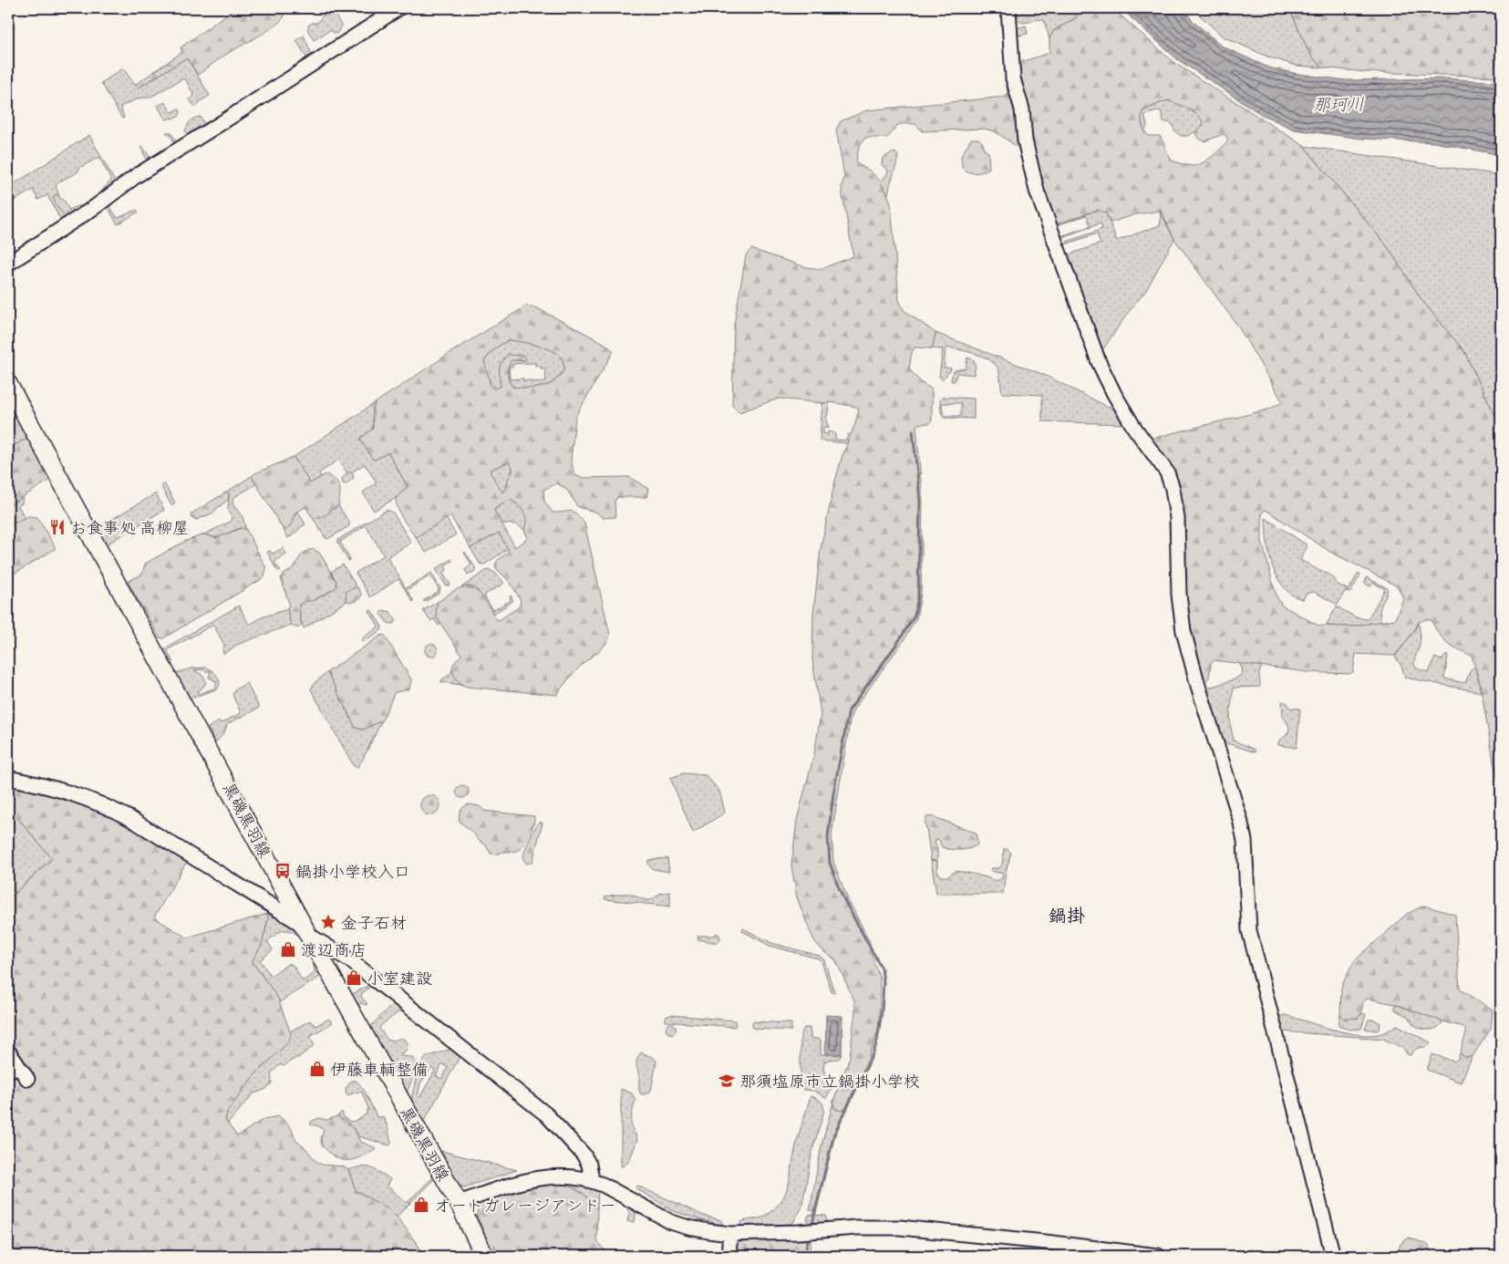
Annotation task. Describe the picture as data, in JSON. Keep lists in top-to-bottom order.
{
  "streets": {
    "main road": ["黒磯黒羽線"]
  },
  "districts": ["鍋掛"],
  "water": ["那珂川"],
  "places": {
    "restaurant": ["お食事処 高柳屋"],
    "bus stop": ["鍋掛小学校入口"],
    "place": ["金子石材"],
    "shop": [
      "渡辺商店",
      "小室建設",
      "伊藤車輌整備",
      "オートガレージアンドー"
    ],
    "school or university": ["那須塩原市立鍋掛小学校"]
  }
}
